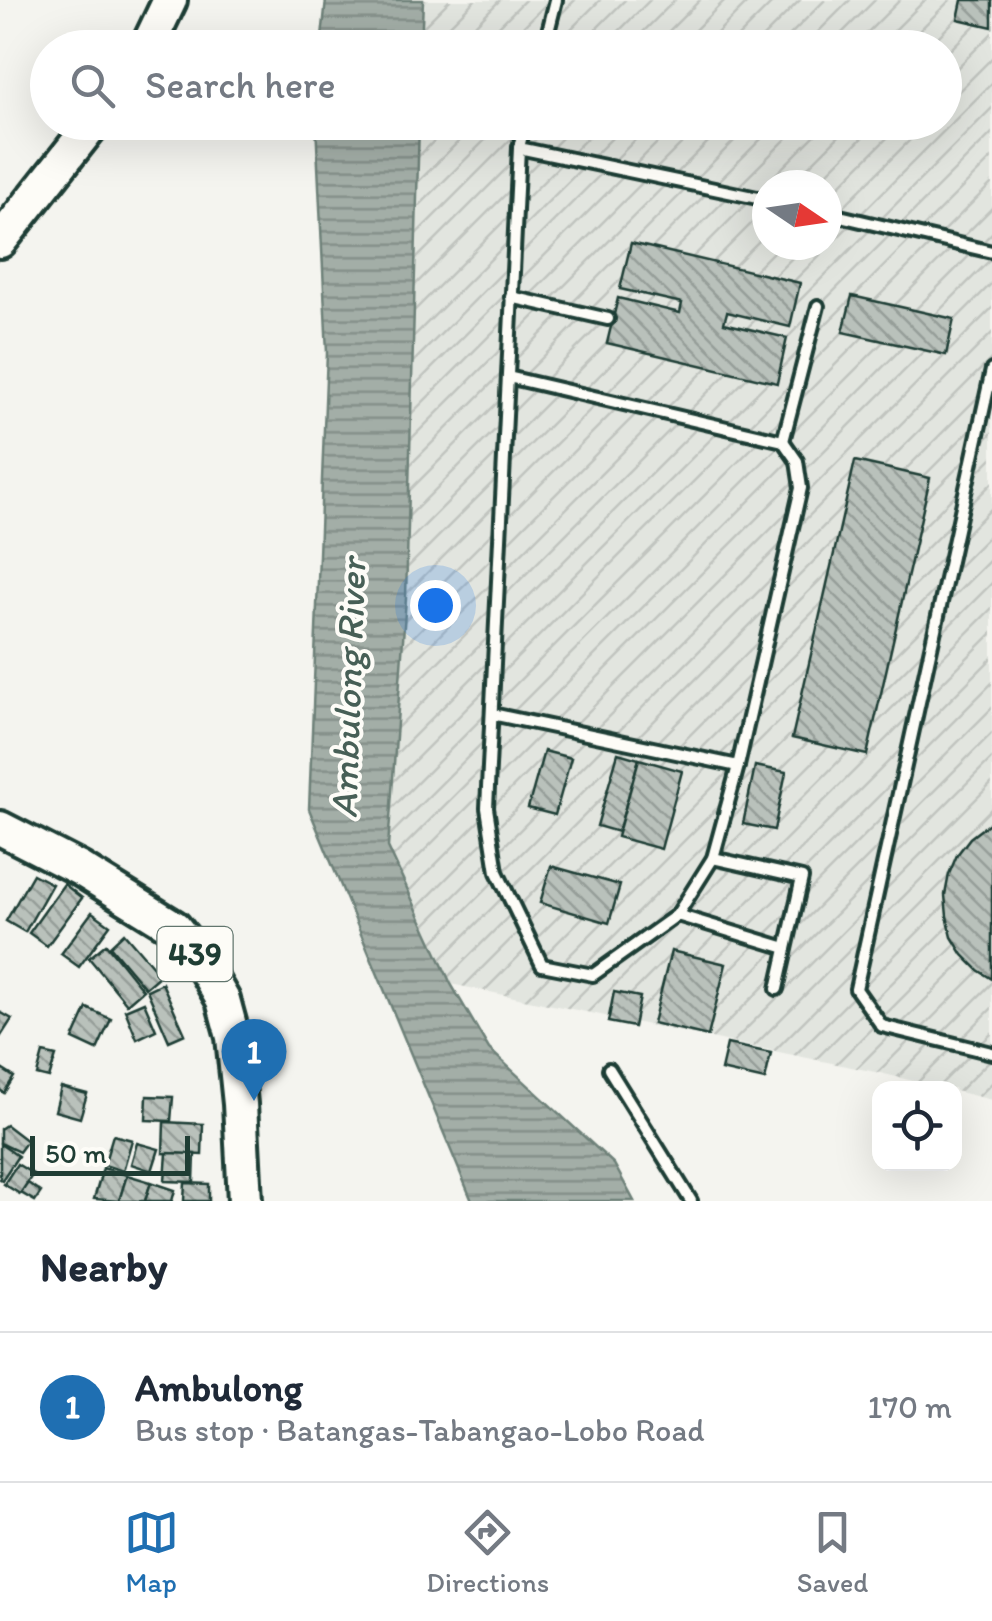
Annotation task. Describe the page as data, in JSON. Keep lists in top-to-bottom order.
{
  "streets": {
    "main road": ["439"]
  },
  "water": ["Ambulong River"],
  "scale_bar": "50 m",
  "north": "right",
  "page": {
    "search": "Search here",
    "pins": "1",
    "scale": "50 m",
    "heading": "Nearby",
    "list": [
      {
        "mark": "1",
        "name": "Ambulong",
        "note": "Bus stop · Batangas-Tabangao-Lobo Road",
        "value": "170 m"
      }
    ],
    "nav": ["Map", "Directions", "Saved"]
  }
}
